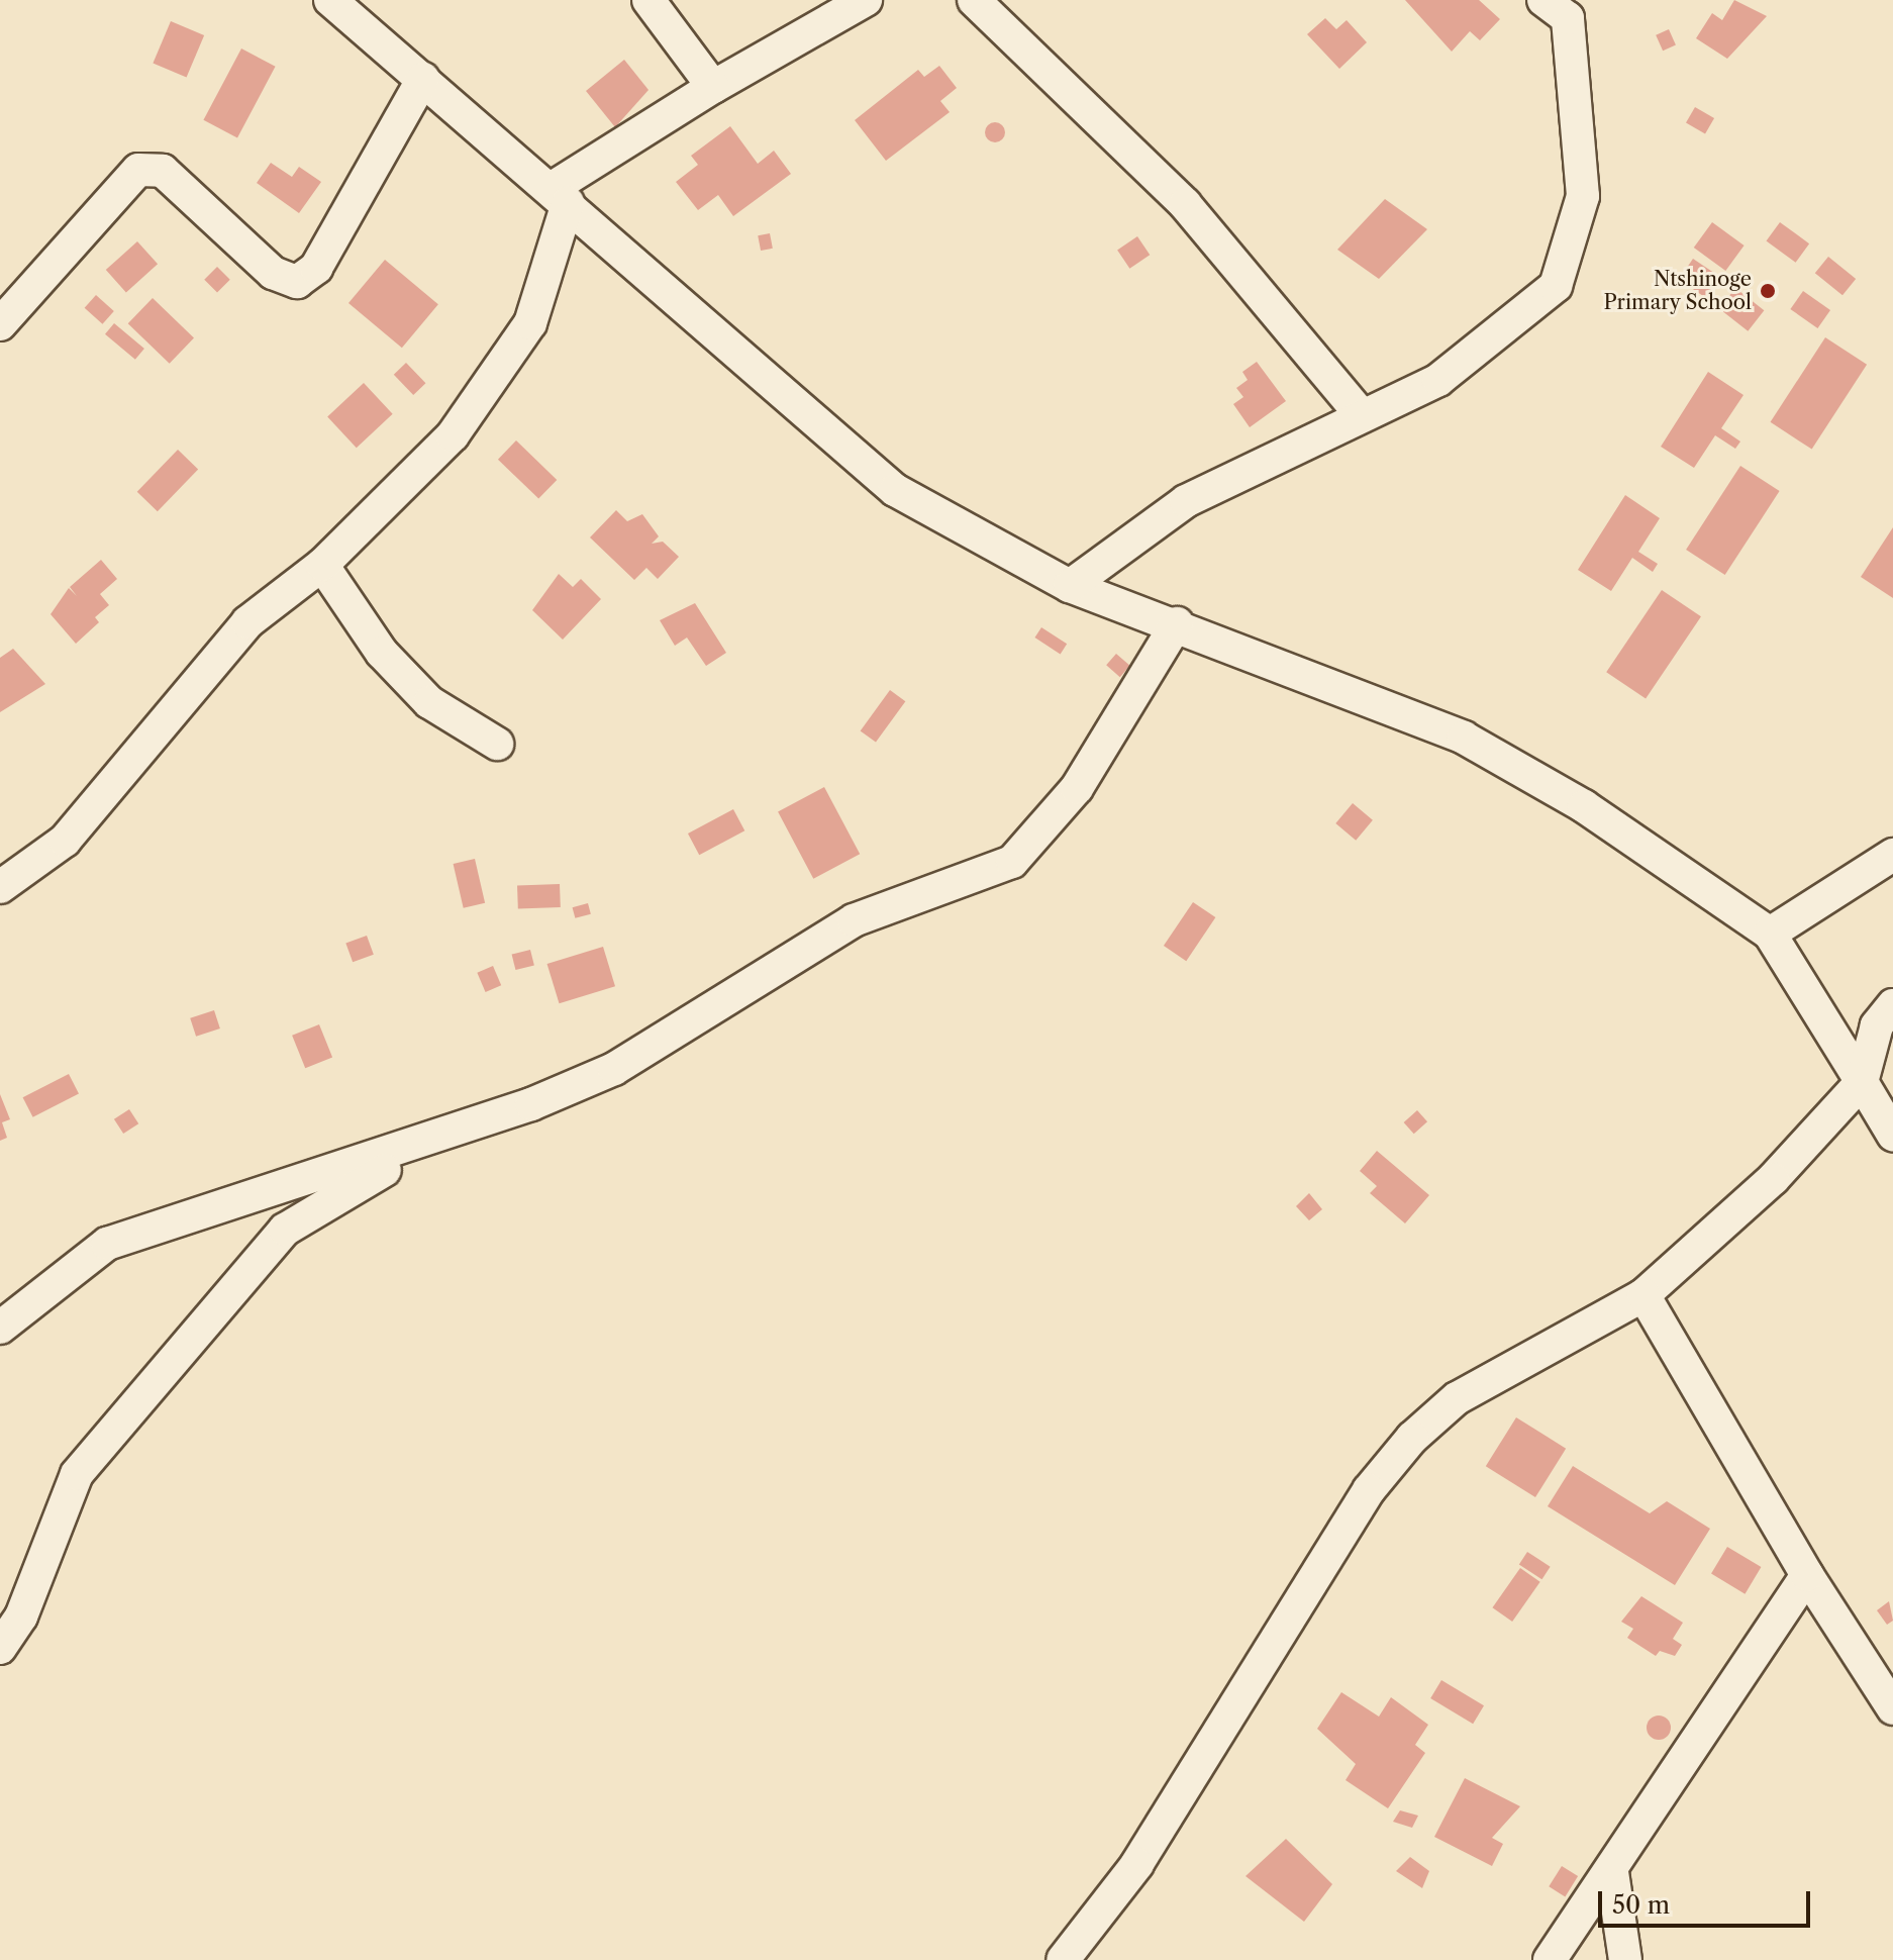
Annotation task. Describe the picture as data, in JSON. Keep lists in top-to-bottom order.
{
  "places": ["Ntshinoge Primary School"],
  "scale_bar": "50 m"
}
